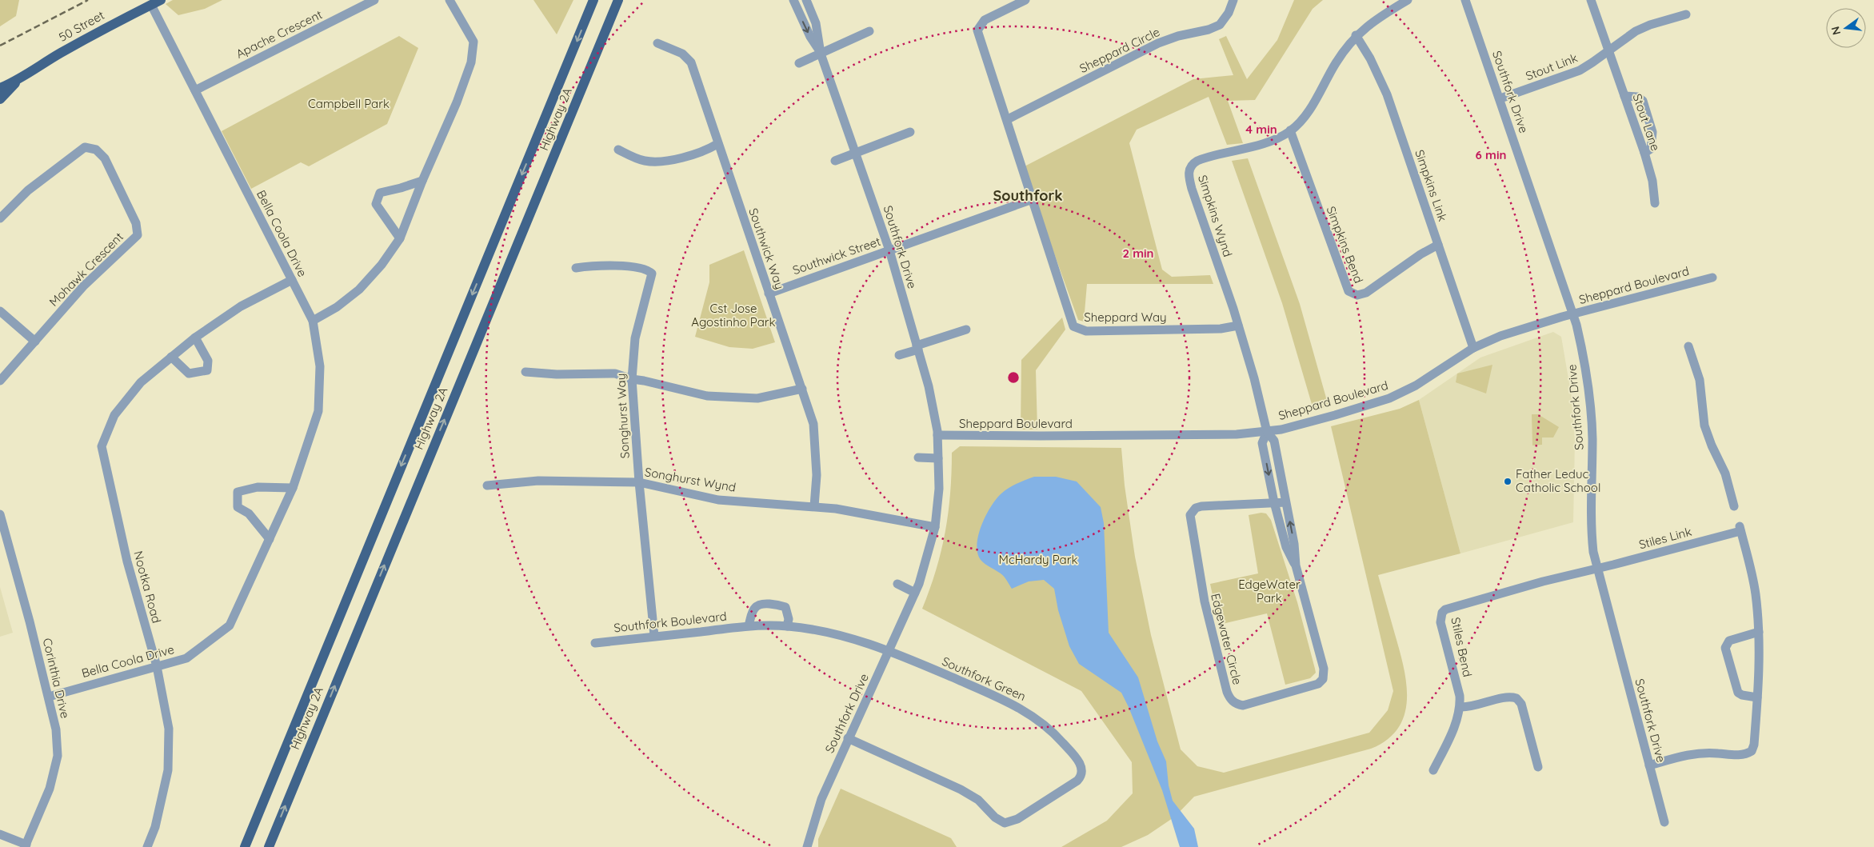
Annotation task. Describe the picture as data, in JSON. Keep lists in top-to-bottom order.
{
  "streets": {
    "main road": ["50 Street", "Highway 2A"],
    "street": [
      "Apache Crescent",
      "Sheppard Circle",
      "Stout Link",
      "Southfork Drive",
      "Stout Lane",
      "Simpkins Link",
      "Simpkins Wynd",
      "Bella Coola Drive",
      "Simpkins Bend",
      "Southwick Way",
      "Southwick Street",
      "Mohawk Crescent",
      "Sheppard Boulevard",
      "Sheppard Way",
      "Songhurst Way",
      "Songhurst Wynd",
      "Stiles Link",
      "Nootka Road",
      "Southfork Boulevard",
      "Edgewater Circle",
      "Stiles Bend",
      "Corinthia Drive",
      "Southfork Green"
    ]
  },
  "crossings": [
    ["50 Street", "Bella Coola Drive"],
    ["Apache Crescent", "Bella Coola Drive"],
    ["Stout Link", "Southfork Drive"],
    ["Stout Link", "Stout Lane"],
    ["Southfork Drive", "Southwick Street"],
    ["Southfork Drive", "Sheppard Boulevard"],
    ["Southfork Drive", "Songhurst Wynd"],
    ["Southfork Drive", "Stiles Link"],
    ["Southfork Drive", "Southfork Boulevard"],
    ["Southfork Drive", "Stiles Bend"],
    ["Southfork Drive", "Southfork Green"],
    ["Simpkins Link", "Simpkins Wynd"],
    ["Simpkins Link", "Simpkins Bend"],
    ["Simpkins Link", "Sheppard Boulevard"],
    ["Simpkins Wynd", "Simpkins Bend"],
    ["Simpkins Wynd", "Sheppard Boulevard"],
    ["Simpkins Wynd", "Sheppard Way"],
    ["Bella Coola Drive", "Nootka Road"],
    ["Bella Coola Drive", "Corinthia Drive"],
    ["Southwick Way", "Southwick Street"],
    ["Southwick Way", "Songhurst Wynd"],
    ["Southwick Street", "Sheppard Way"],
    ["Songhurst Way", "Songhurst Wynd"],
    ["Songhurst Way", "Southfork Boulevard"],
    ["Stiles Link", "Stiles Bend"],
    ["Southfork Boulevard", "Southfork Green"]
  ],
  "districts": ["Southfork"],
  "parks": [
    "Campbell Park",
    "Cst Jose Agostinho Park",
    "McHardy Park",
    "EdgeWater Park"
  ],
  "places": ["Father Leduc Catholic School"],
  "north": "left",
  "rings": ["4 min", "6 min", "2 min"]
}
